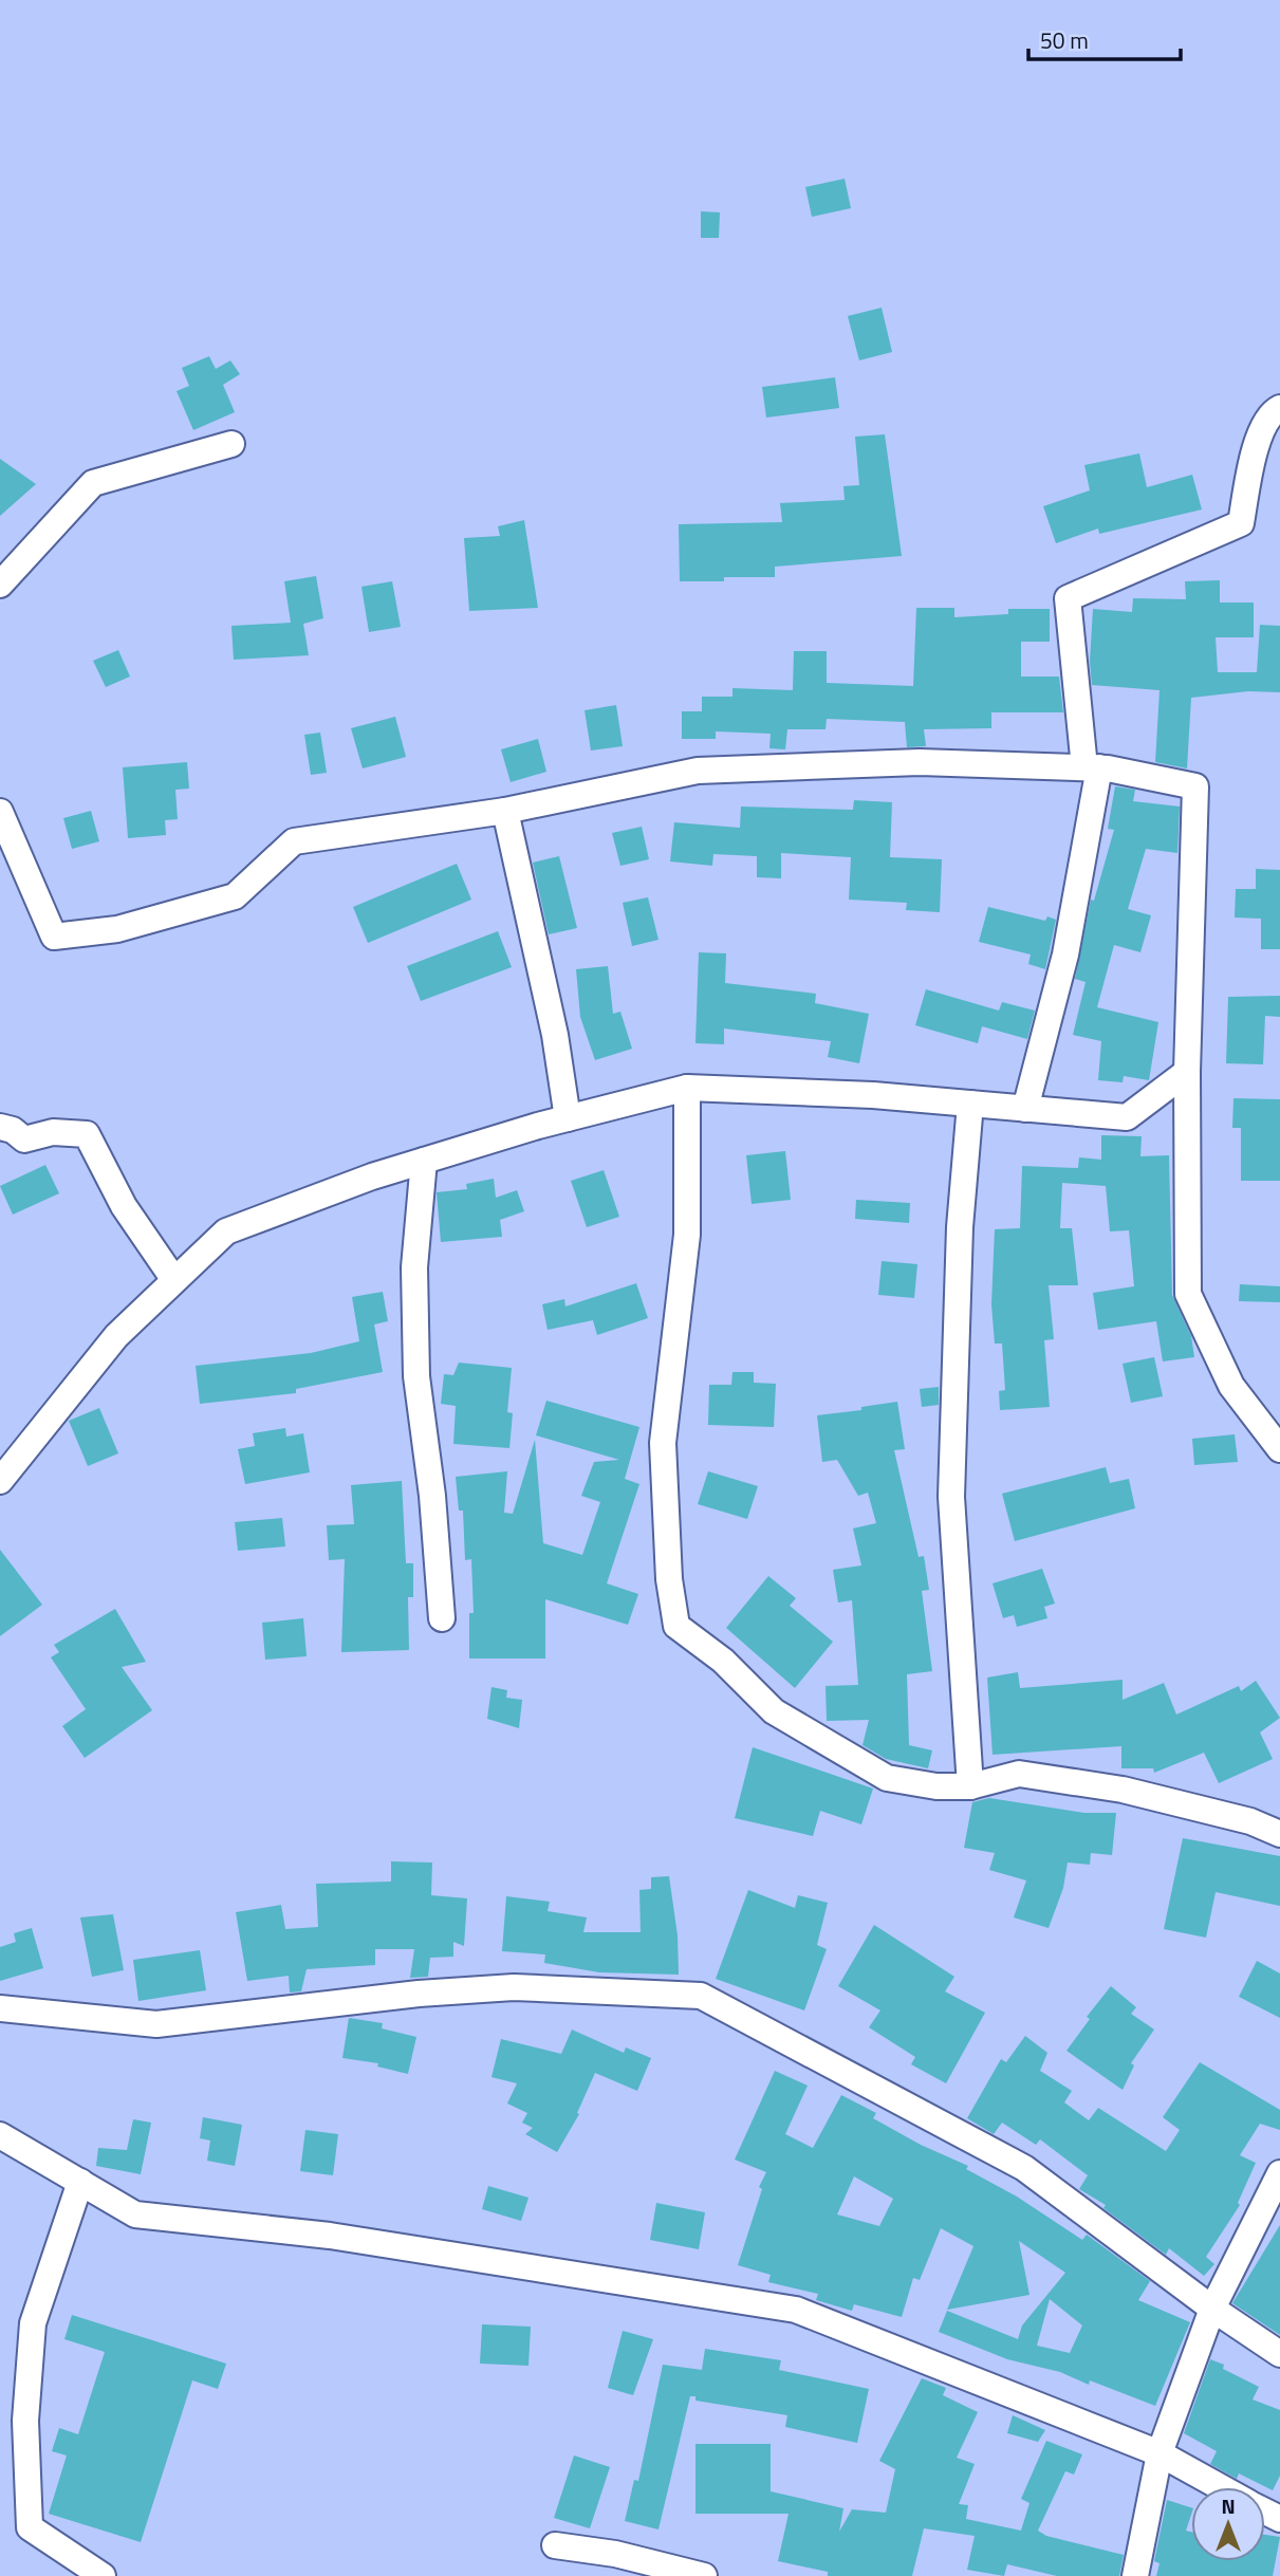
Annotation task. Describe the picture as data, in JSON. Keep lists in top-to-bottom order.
{
  "scale_bar": "50 m",
  "north": "top"
}
